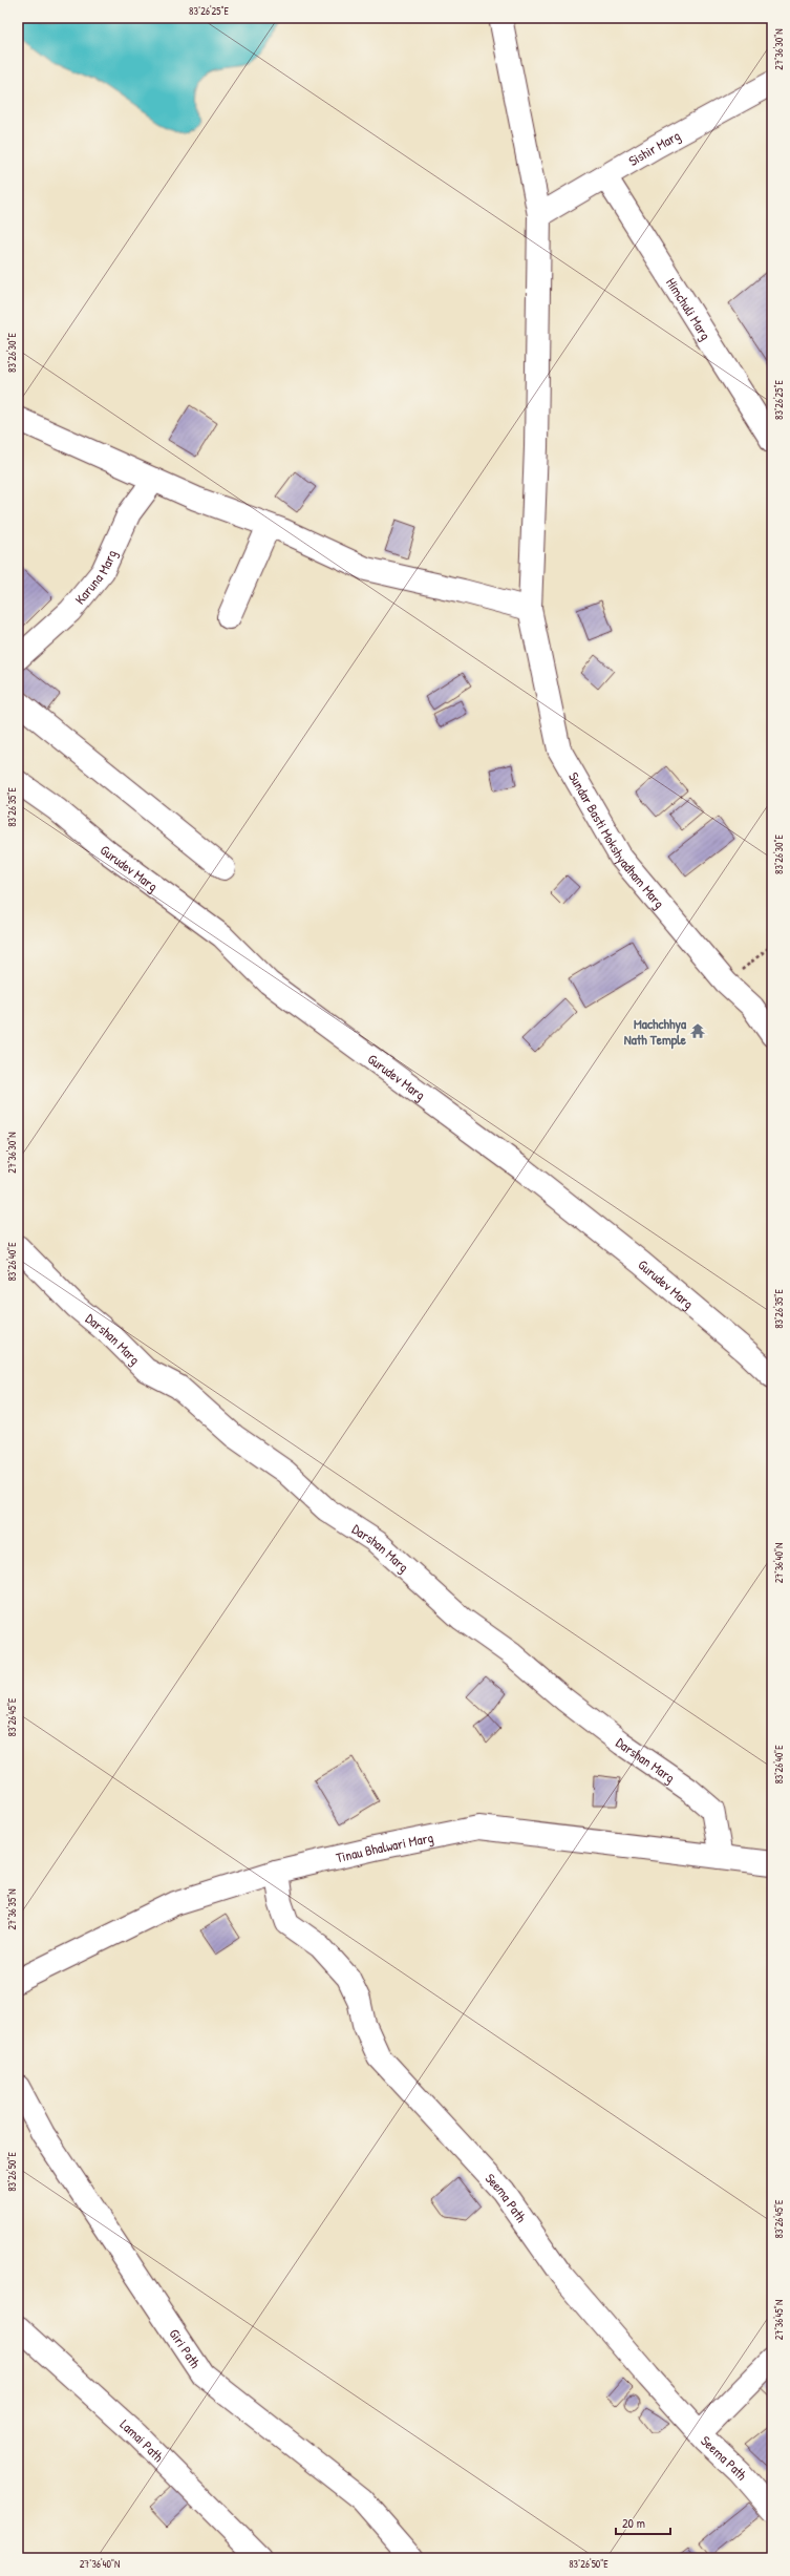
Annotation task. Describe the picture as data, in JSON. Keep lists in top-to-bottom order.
{
  "streets": {
    "street": [
      "Sishir Marg",
      "Himchuli Marg",
      "Karuna Marg",
      "Sundar Basti Mokshyadham Marg",
      "Gurudev Marg",
      "Darshan Marg",
      "Tinau Bhalwari Marg",
      "Seema Path",
      "Giri Path",
      "Lamai Path"
    ]
  },
  "crossings": [
    ["Sishir Marg", "Himchuli Marg"],
    ["Sishir Marg", "Sundar Basti Mokshyadham Marg"],
    ["Darshan Marg", "Tinau Bhalwari Marg"],
    ["Tinau Bhalwari Marg", "Seema Path"]
  ],
  "places": {
    "temple": ["Machchhya Nath Temple"]
  },
  "scale_bar": "20 m",
  "coordinates": [
    "83°26'25\"E",
    "27°36'30\"N",
    "83°26'30\"E",
    "83°26'35\"E",
    "83°26'40\"E",
    "27°36'40\"N",
    "83°26'45\"E",
    "27°36'35\"N",
    "83°26'50\"E",
    "27°36'45\"N"
  ]
}
